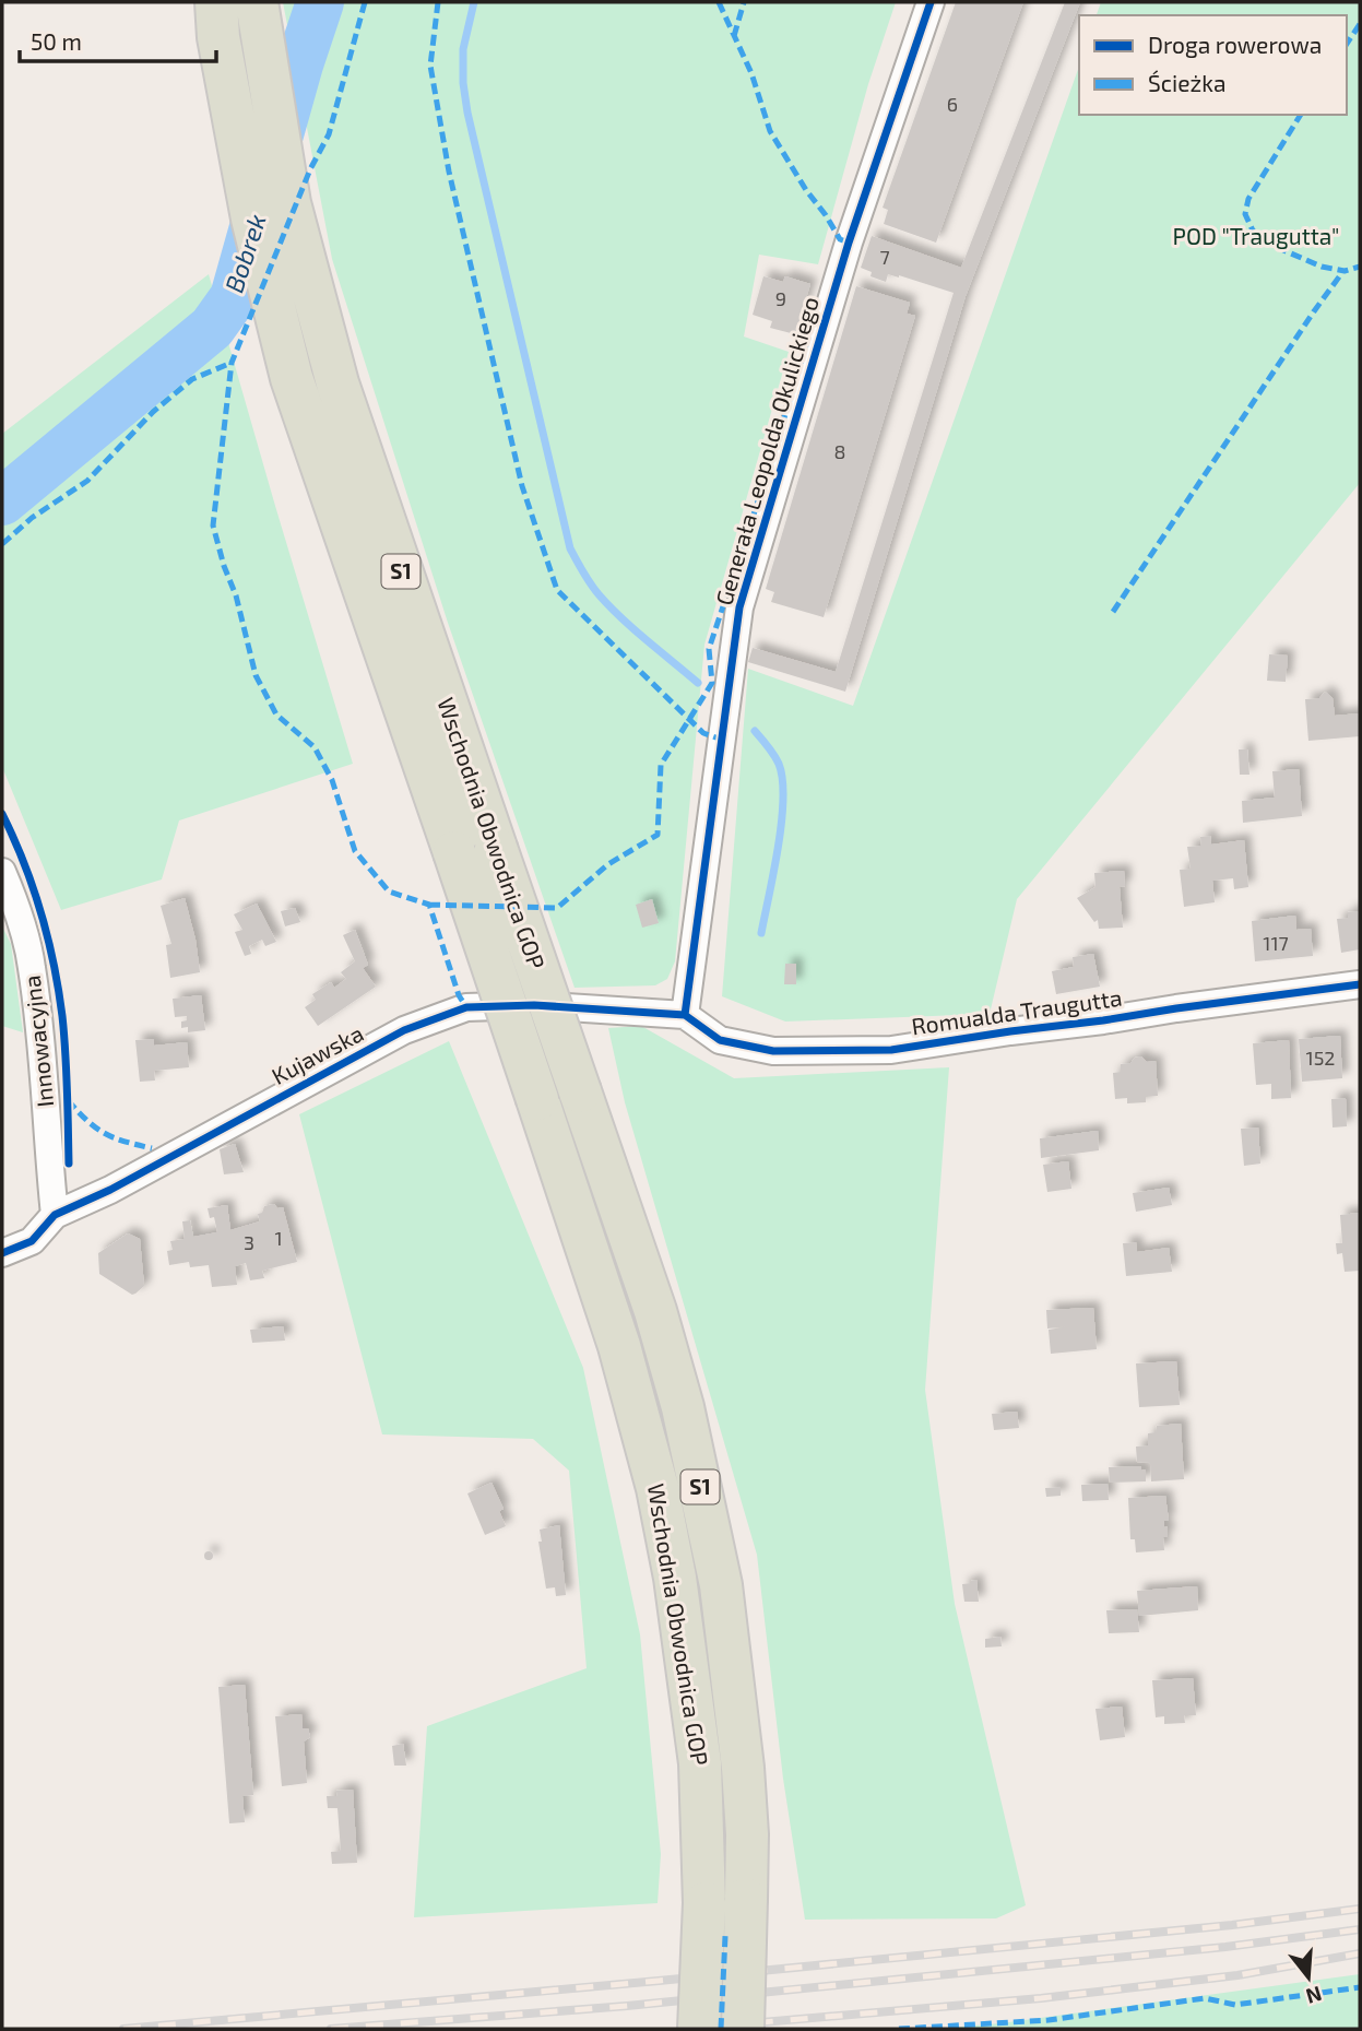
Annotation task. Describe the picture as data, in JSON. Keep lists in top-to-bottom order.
{
  "streets": {
    "highway": ["S1", "Wschodnia Obwodnica GOP"],
    "street": [
      "Generała Leopolda Okulickiego",
      "Romualda Traugutta",
      "Innowacyjna",
      "Kujawska"
    ]
  },
  "crossings": [
    ["Generała Leopolda Okulickiego", "Romualda Traugutta"],
    ["Generała Leopolda Okulickiego", "Kujawska"],
    ["Romualda Traugutta", "Kujawska"],
    ["Innowacyjna", "Kujawska"]
  ],
  "water": ["Bobrek"],
  "parks": ["POD \"Traugutta\""],
  "house_numbers": [
    "6",
    "7",
    "9",
    "8",
    "117",
    "152",
    "1",
    "3"
  ],
  "legend": ["Droga rowerowa", "Ścieżka"],
  "scale_bar": "50 m",
  "north": "bottom"
}
